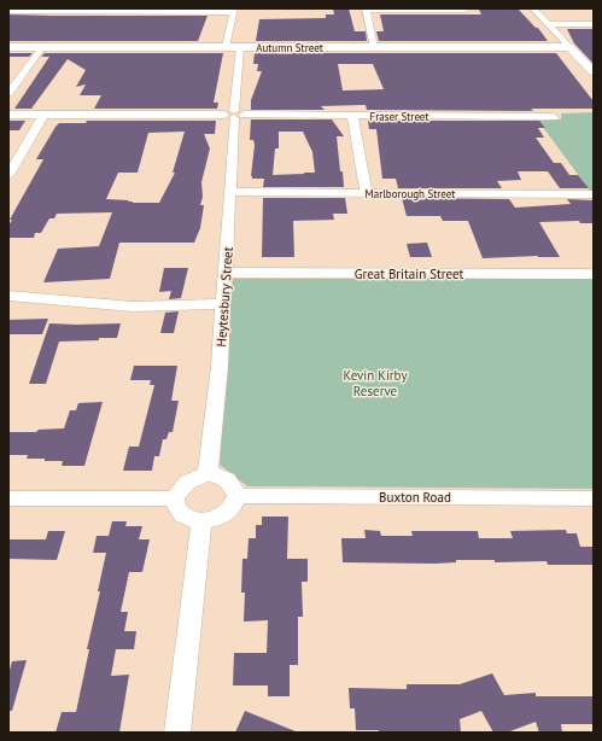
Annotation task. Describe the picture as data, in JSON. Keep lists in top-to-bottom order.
{
  "streets": {
    "street": [
      "Autumn Street",
      "Fraser Street",
      "Marlborough Street",
      "Great Britain Street",
      "Heytesbury Street",
      "Buxton Road"
    ]
  },
  "crossings": [
    ["Autumn Street", "Heytesbury Street"],
    ["Fraser Street", "Heytesbury Street"],
    ["Marlborough Street", "Heytesbury Street"],
    ["Great Britain Street", "Heytesbury Street"],
    ["Heytesbury Street", "Buxton Road"]
  ],
  "parks": ["Kevin Kirby Reserve"]
}
